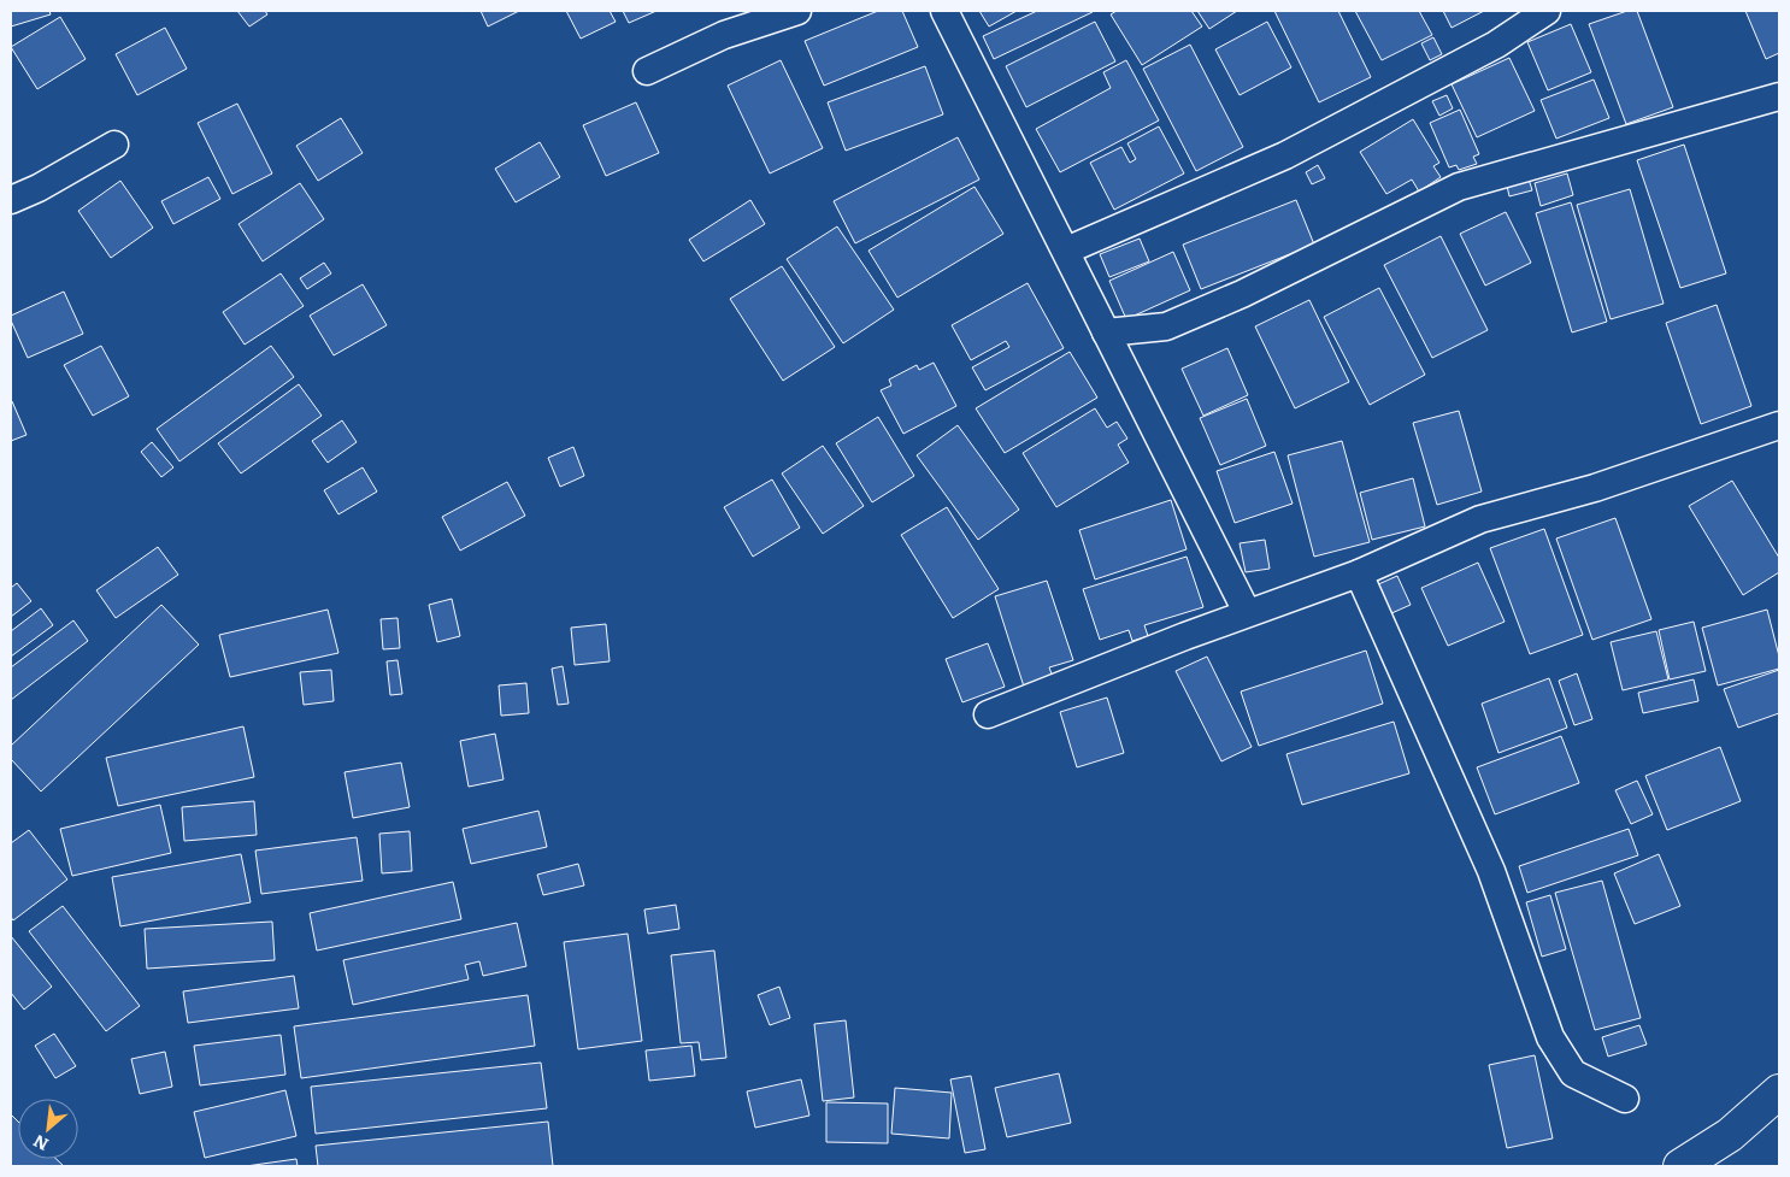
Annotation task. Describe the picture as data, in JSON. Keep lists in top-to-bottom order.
{
  "north": "bottom left"
}
